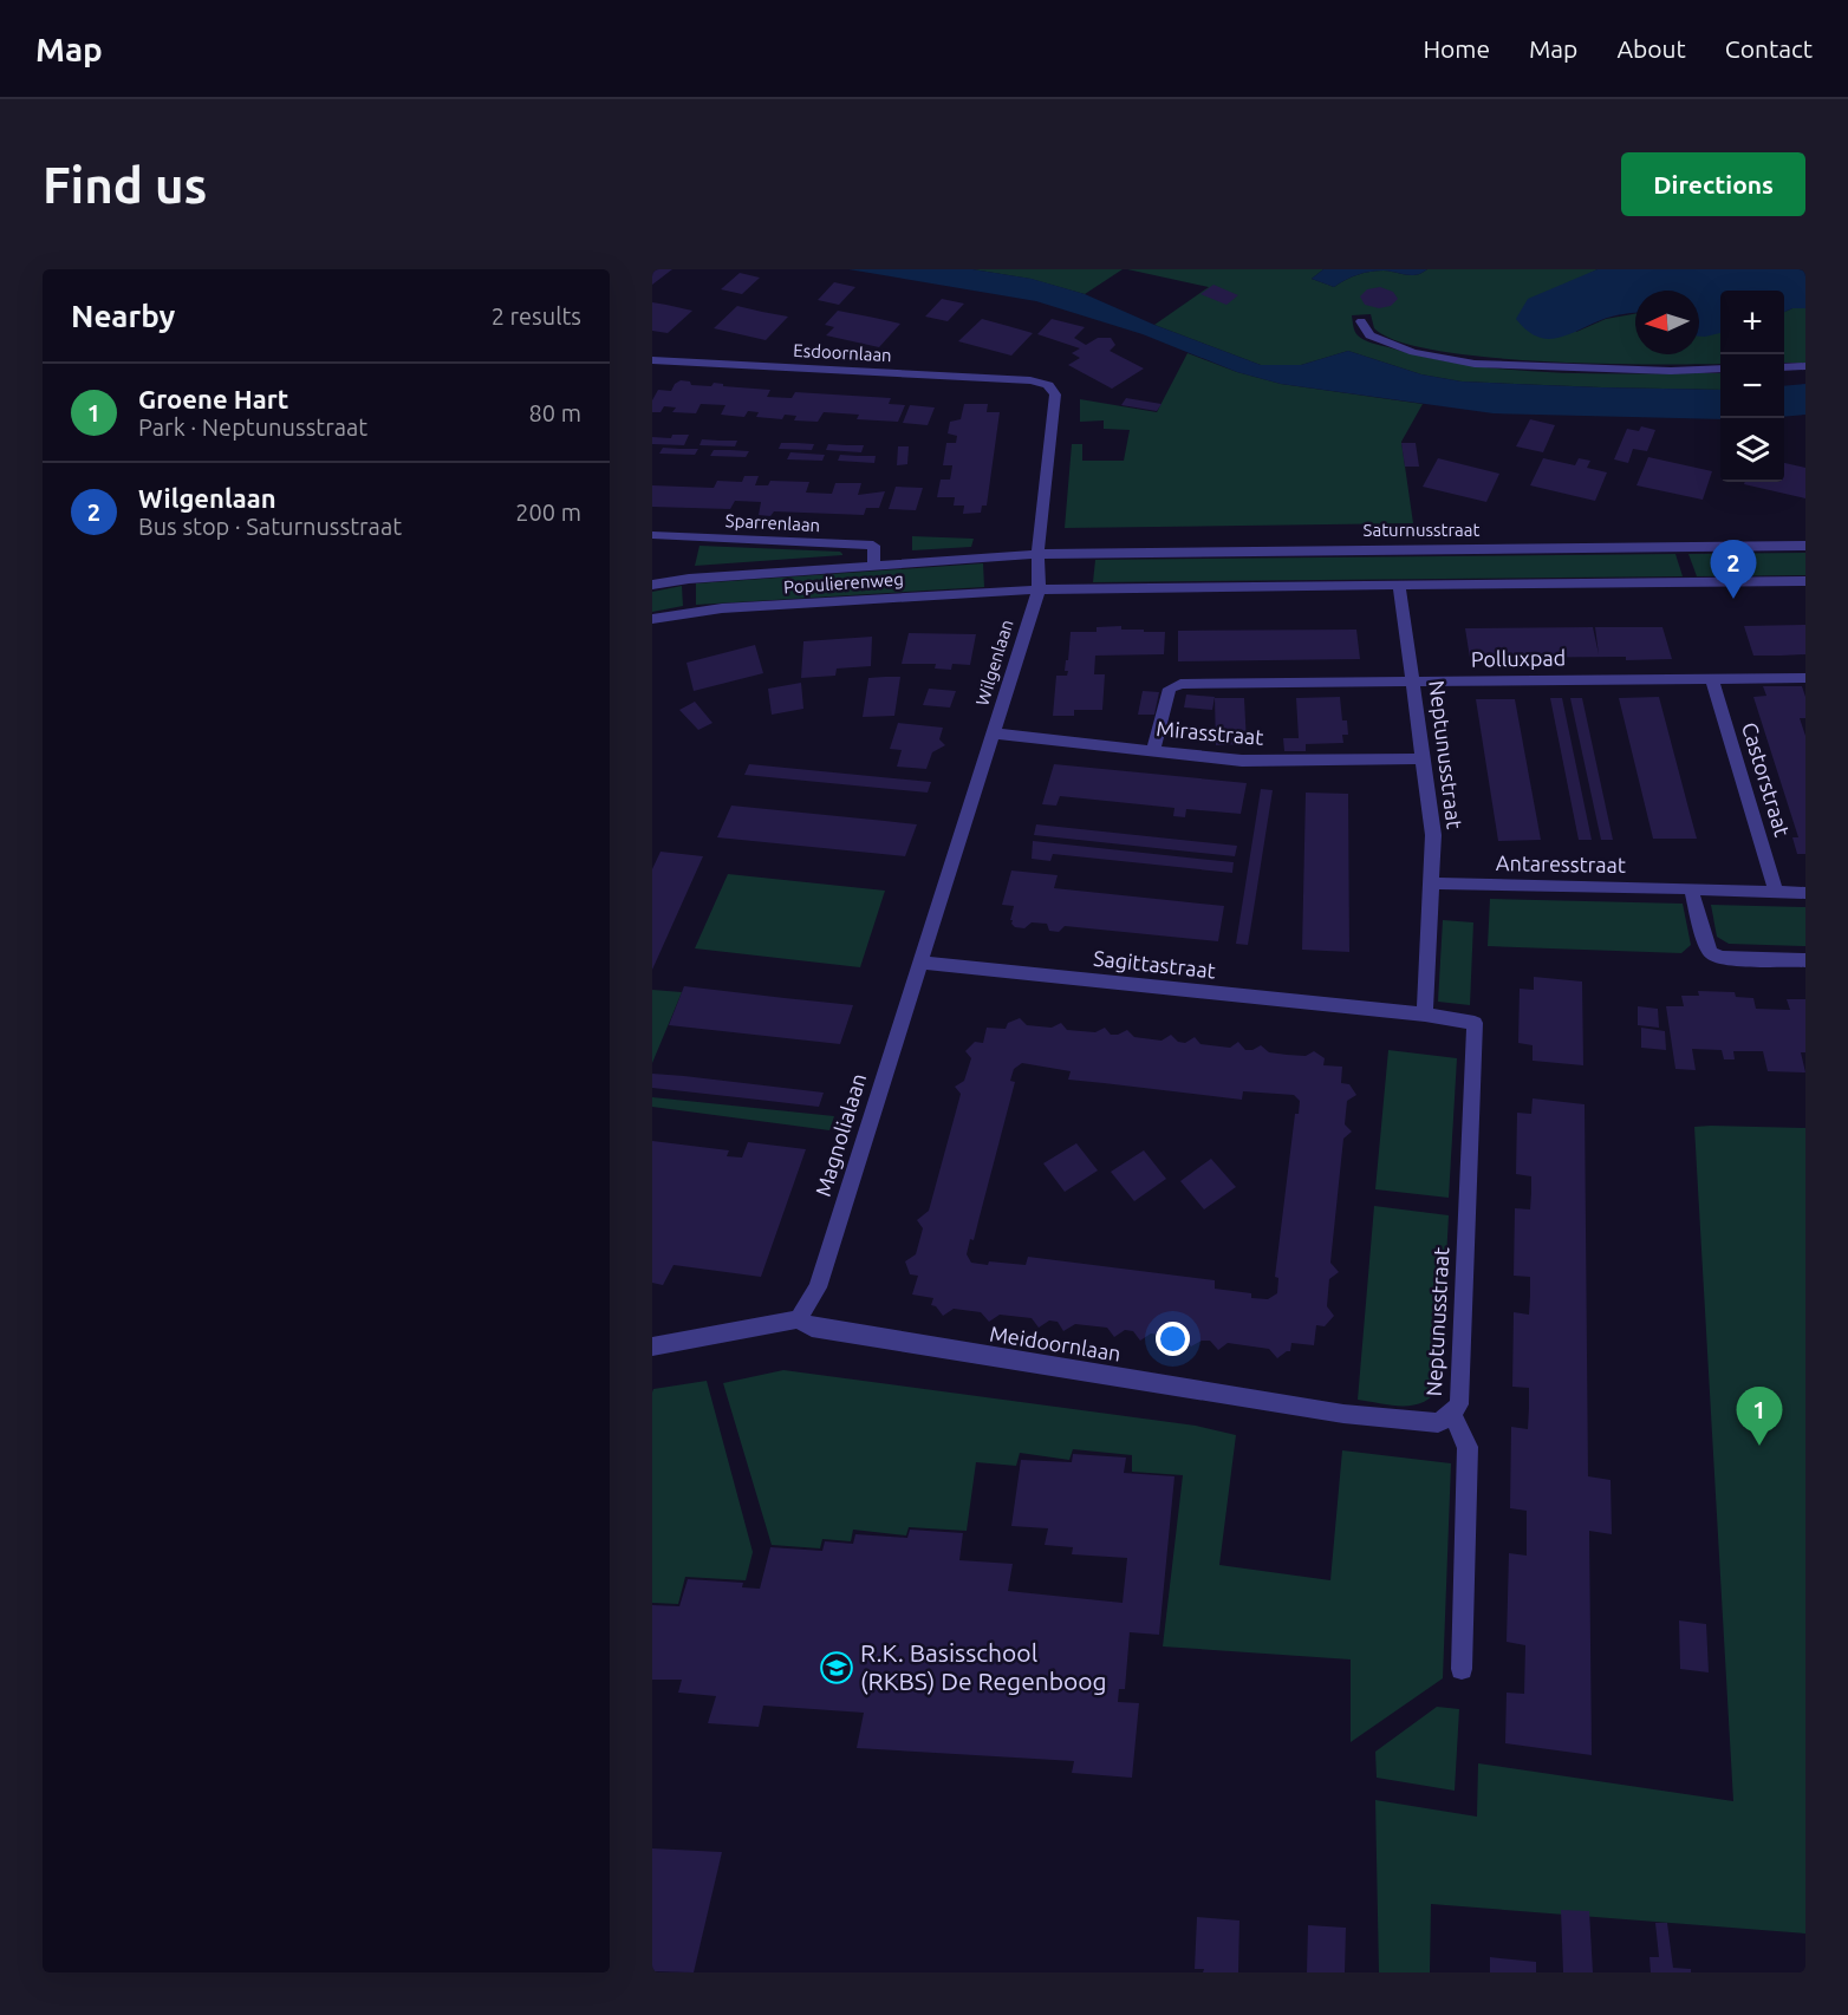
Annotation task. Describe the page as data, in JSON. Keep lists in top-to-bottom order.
{
  "streets": {
    "street": [
      "Esdoornlaan",
      "Sparrenlaan",
      "Saturnusstraat",
      "Populierenweg",
      "Polluxpad",
      "Wilgenlaan",
      "Mirasstraat",
      "Neptunusstraat",
      "Castorstraat",
      "Antaresstraat",
      "Sagittastraat",
      "Magnolialaan",
      "Meidoornlaan"
    ]
  },
  "crossings": [
    ["Esdoornlaan", "Wilgenlaan"],
    ["Sparrenlaan", "Populierenweg"],
    ["Saturnusstraat", "Populierenweg"],
    ["Saturnusstraat", "Wilgenlaan"],
    ["Populierenweg", "Wilgenlaan"],
    ["Polluxpad", "Mirasstraat"],
    ["Polluxpad", "Neptunusstraat"],
    ["Polluxpad", "Castorstraat"],
    ["Wilgenlaan", "Mirasstraat"],
    ["Wilgenlaan", "Sagittastraat"],
    ["Wilgenlaan", "Magnolialaan"],
    ["Mirasstraat", "Neptunusstraat"],
    ["Neptunusstraat", "Antaresstraat"],
    ["Neptunusstraat", "Sagittastraat"],
    ["Neptunusstraat", "Meidoornlaan"],
    ["Castorstraat", "Antaresstraat"],
    ["Sagittastraat", "Magnolialaan"],
    ["Magnolialaan", "Meidoornlaan"]
  ],
  "places": {
    "school or university": ["R.K. Basisschool (RKBS) De Regenboog"]
  },
  "north": "left",
  "page": {
    "header": "Map",
    "nav": [
      "Home",
      "Map",
      "About",
      "Contact"
    ],
    "buttons": "Directions",
    "title": "Find us",
    "heading": ["Nearby", "2 results"],
    "map_buttons": ["+", "−"],
    "list": [
      {
        "mark": "1",
        "name": "Groene Hart",
        "note": "Park · Neptunusstraat",
        "value": "80 m"
      },
      {
        "mark": "2",
        "name": "Wilgenlaan",
        "note": "Bus stop · Saturnusstraat",
        "value": "200 m"
      }
    ],
    "pins": ["2", "1"]
  }
}
